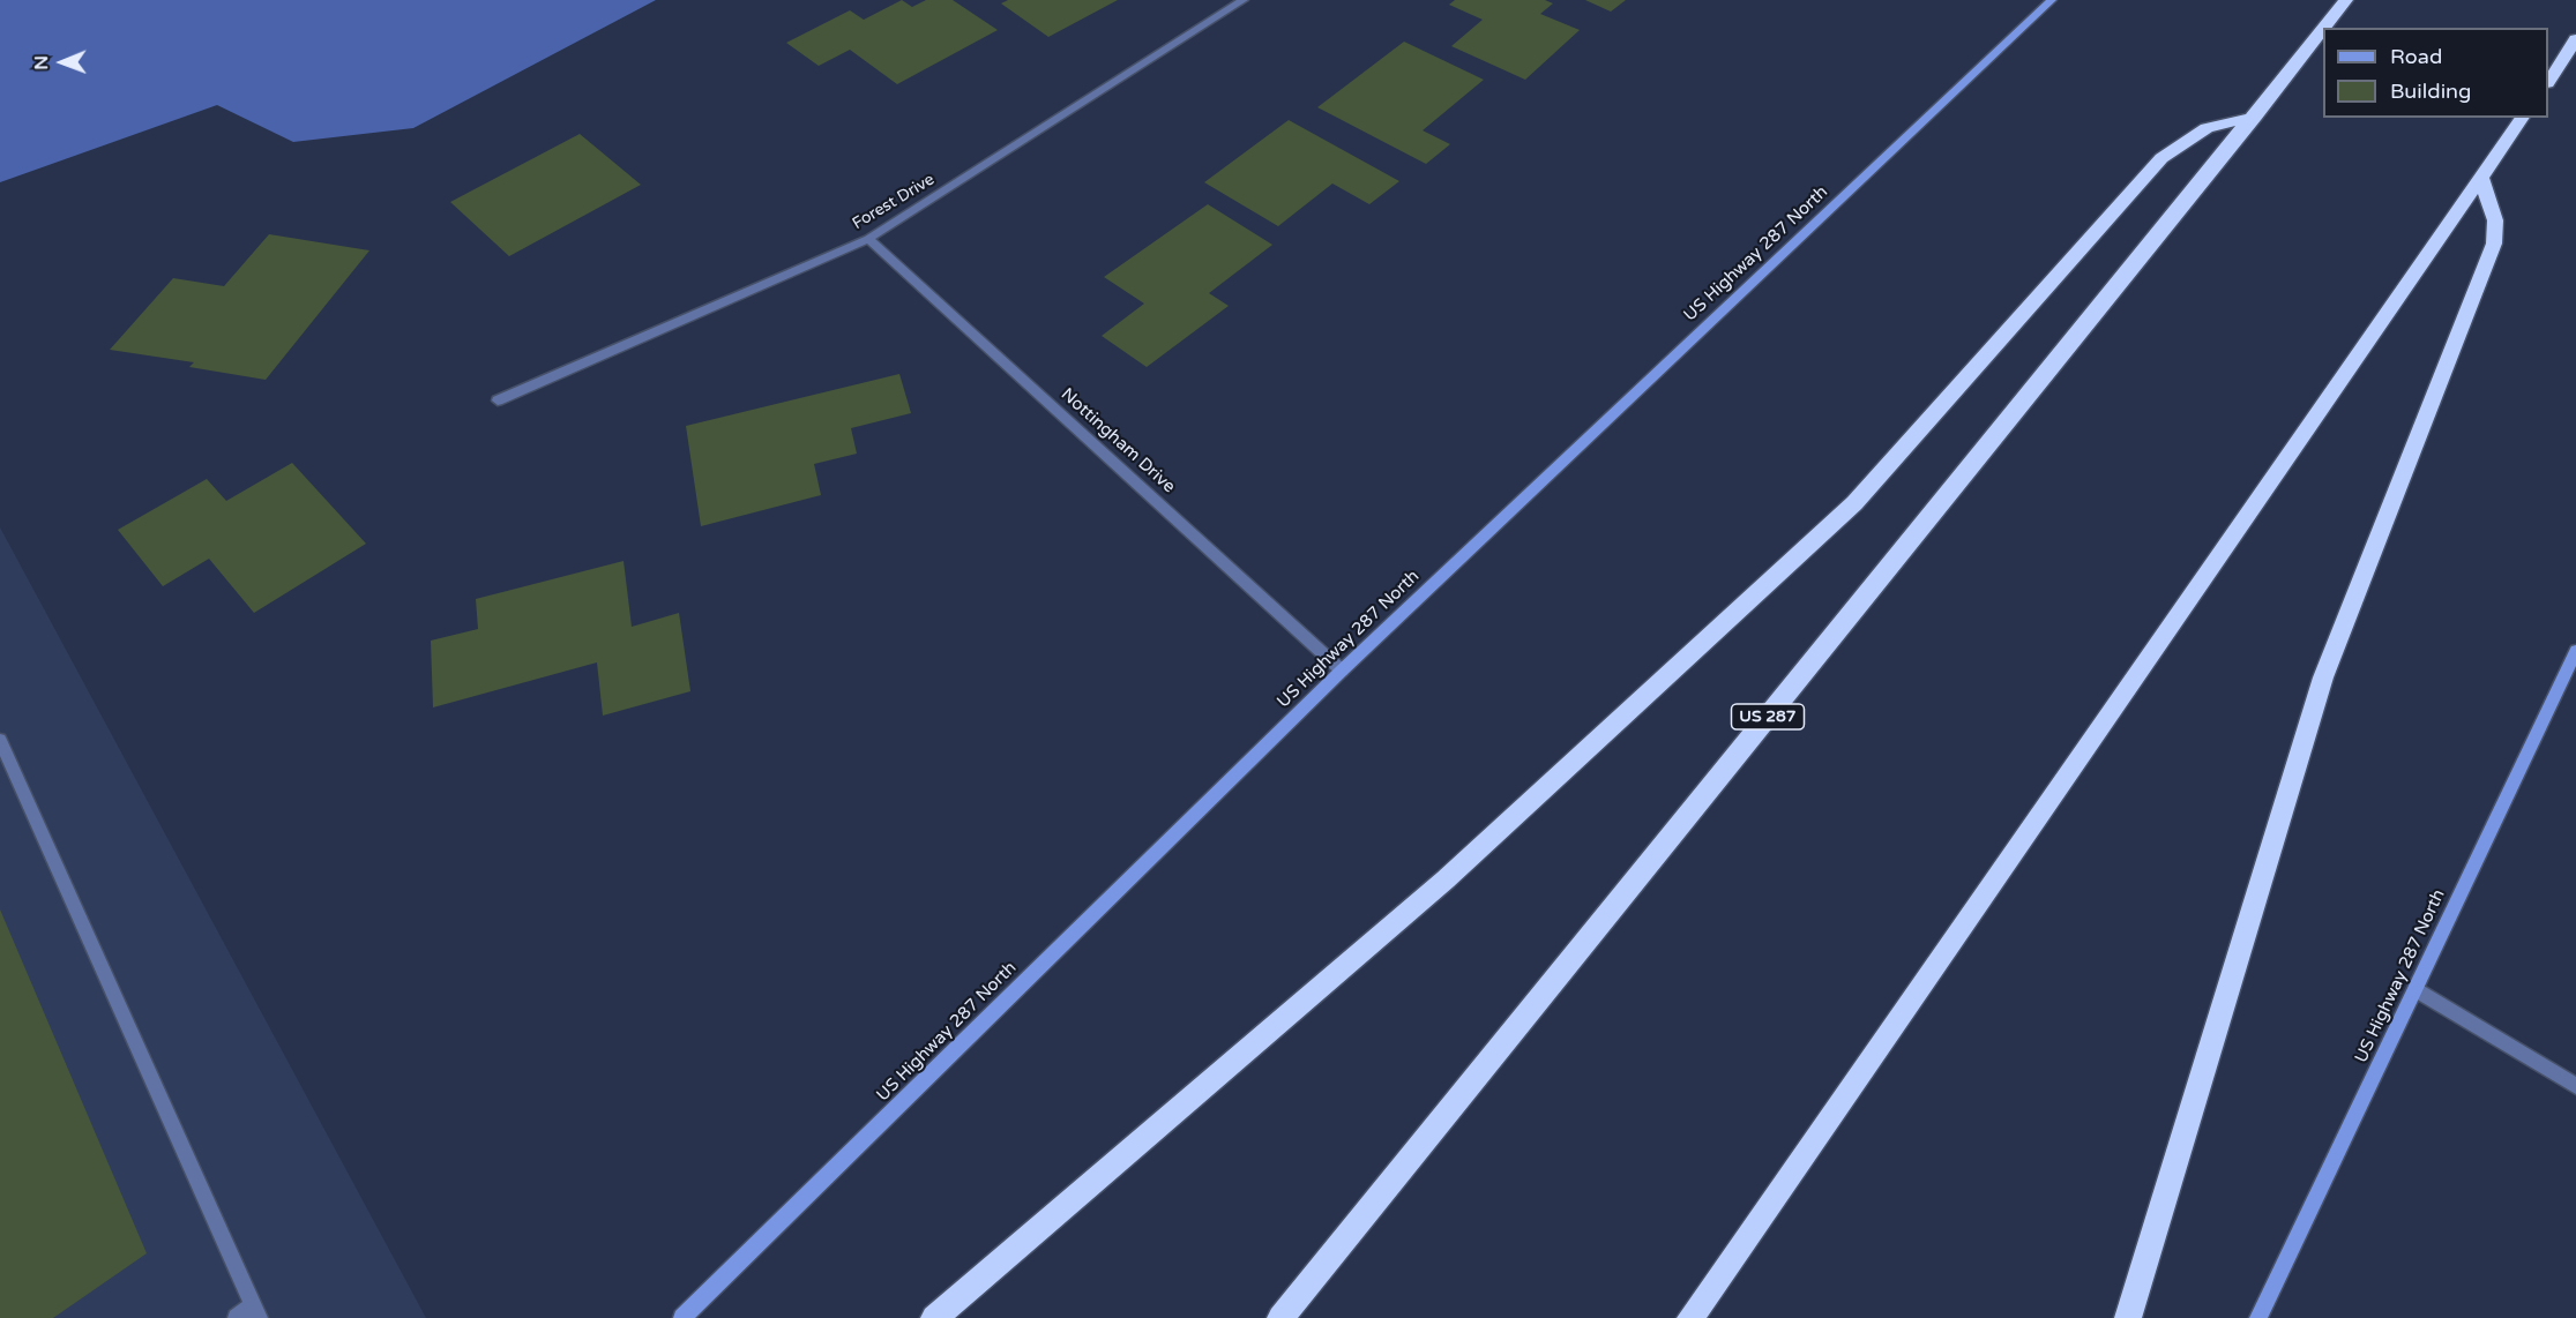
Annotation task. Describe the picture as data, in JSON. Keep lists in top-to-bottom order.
{
  "streets": {
    "highway": ["US 287"],
    "main road": ["US Highway 287 North"],
    "street": ["Forest Drive", "Nottingham Drive"]
  },
  "crossings": [
    ["Forest Drive", "Nottingham Drive"],
    ["US Highway 287 North", "Nottingham Drive"]
  ],
  "legend": ["Road", "Building"],
  "north": "left"
}
